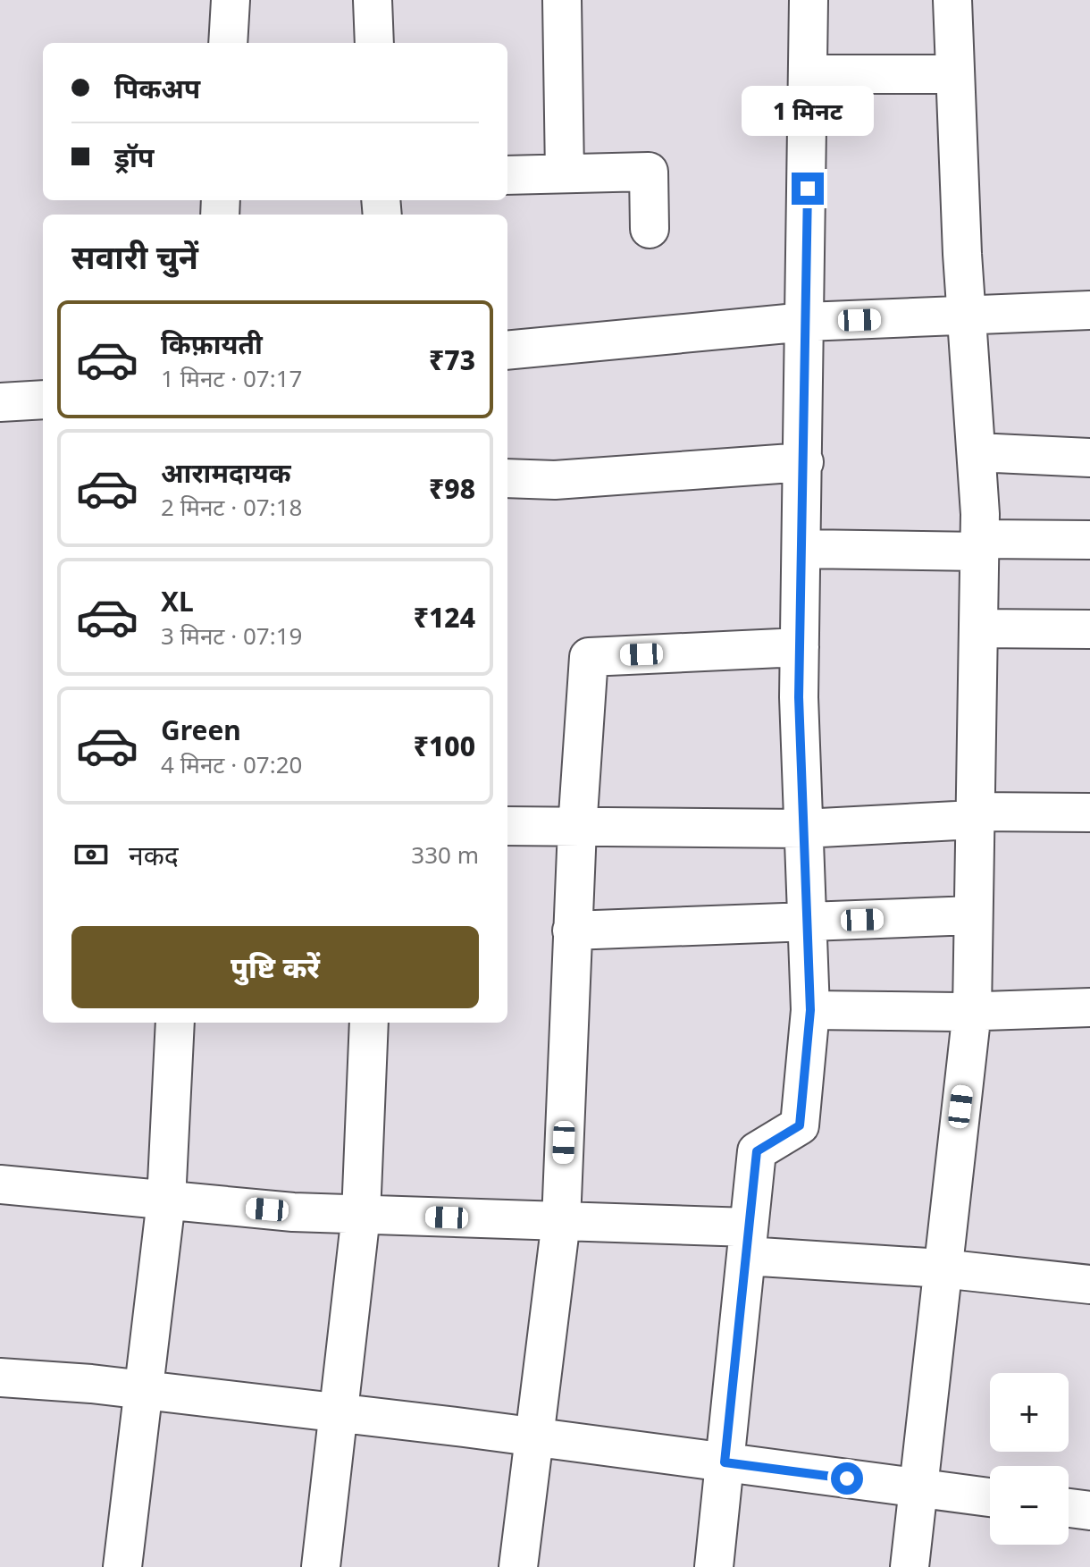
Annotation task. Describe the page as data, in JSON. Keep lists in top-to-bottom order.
{
  "page": {
    "banner": ["पिकअप", "ड्रॉप"],
    "bubble": "1 मिनट",
    "heading": "सवारी चुनें",
    "list": [
      {
        "name": "किफ़ायती",
        "note": "1 मिनट · 07:17",
        "value": "₹73"
      },
      {
        "name": "आरामदायक",
        "note": "2 मिनट · 07:18",
        "value": "₹98"
      },
      {
        "name": "XL",
        "note": "3 मिनट · 07:19",
        "value": "₹124"
      },
      {
        "name": "Green",
        "note": "4 मिनट · 07:20",
        "value": "₹100"
      }
    ],
    "pay": ["नकद", "330 m"],
    "buttons": "पुष्टि करें",
    "map_buttons": ["+", "−"]
  }
}
